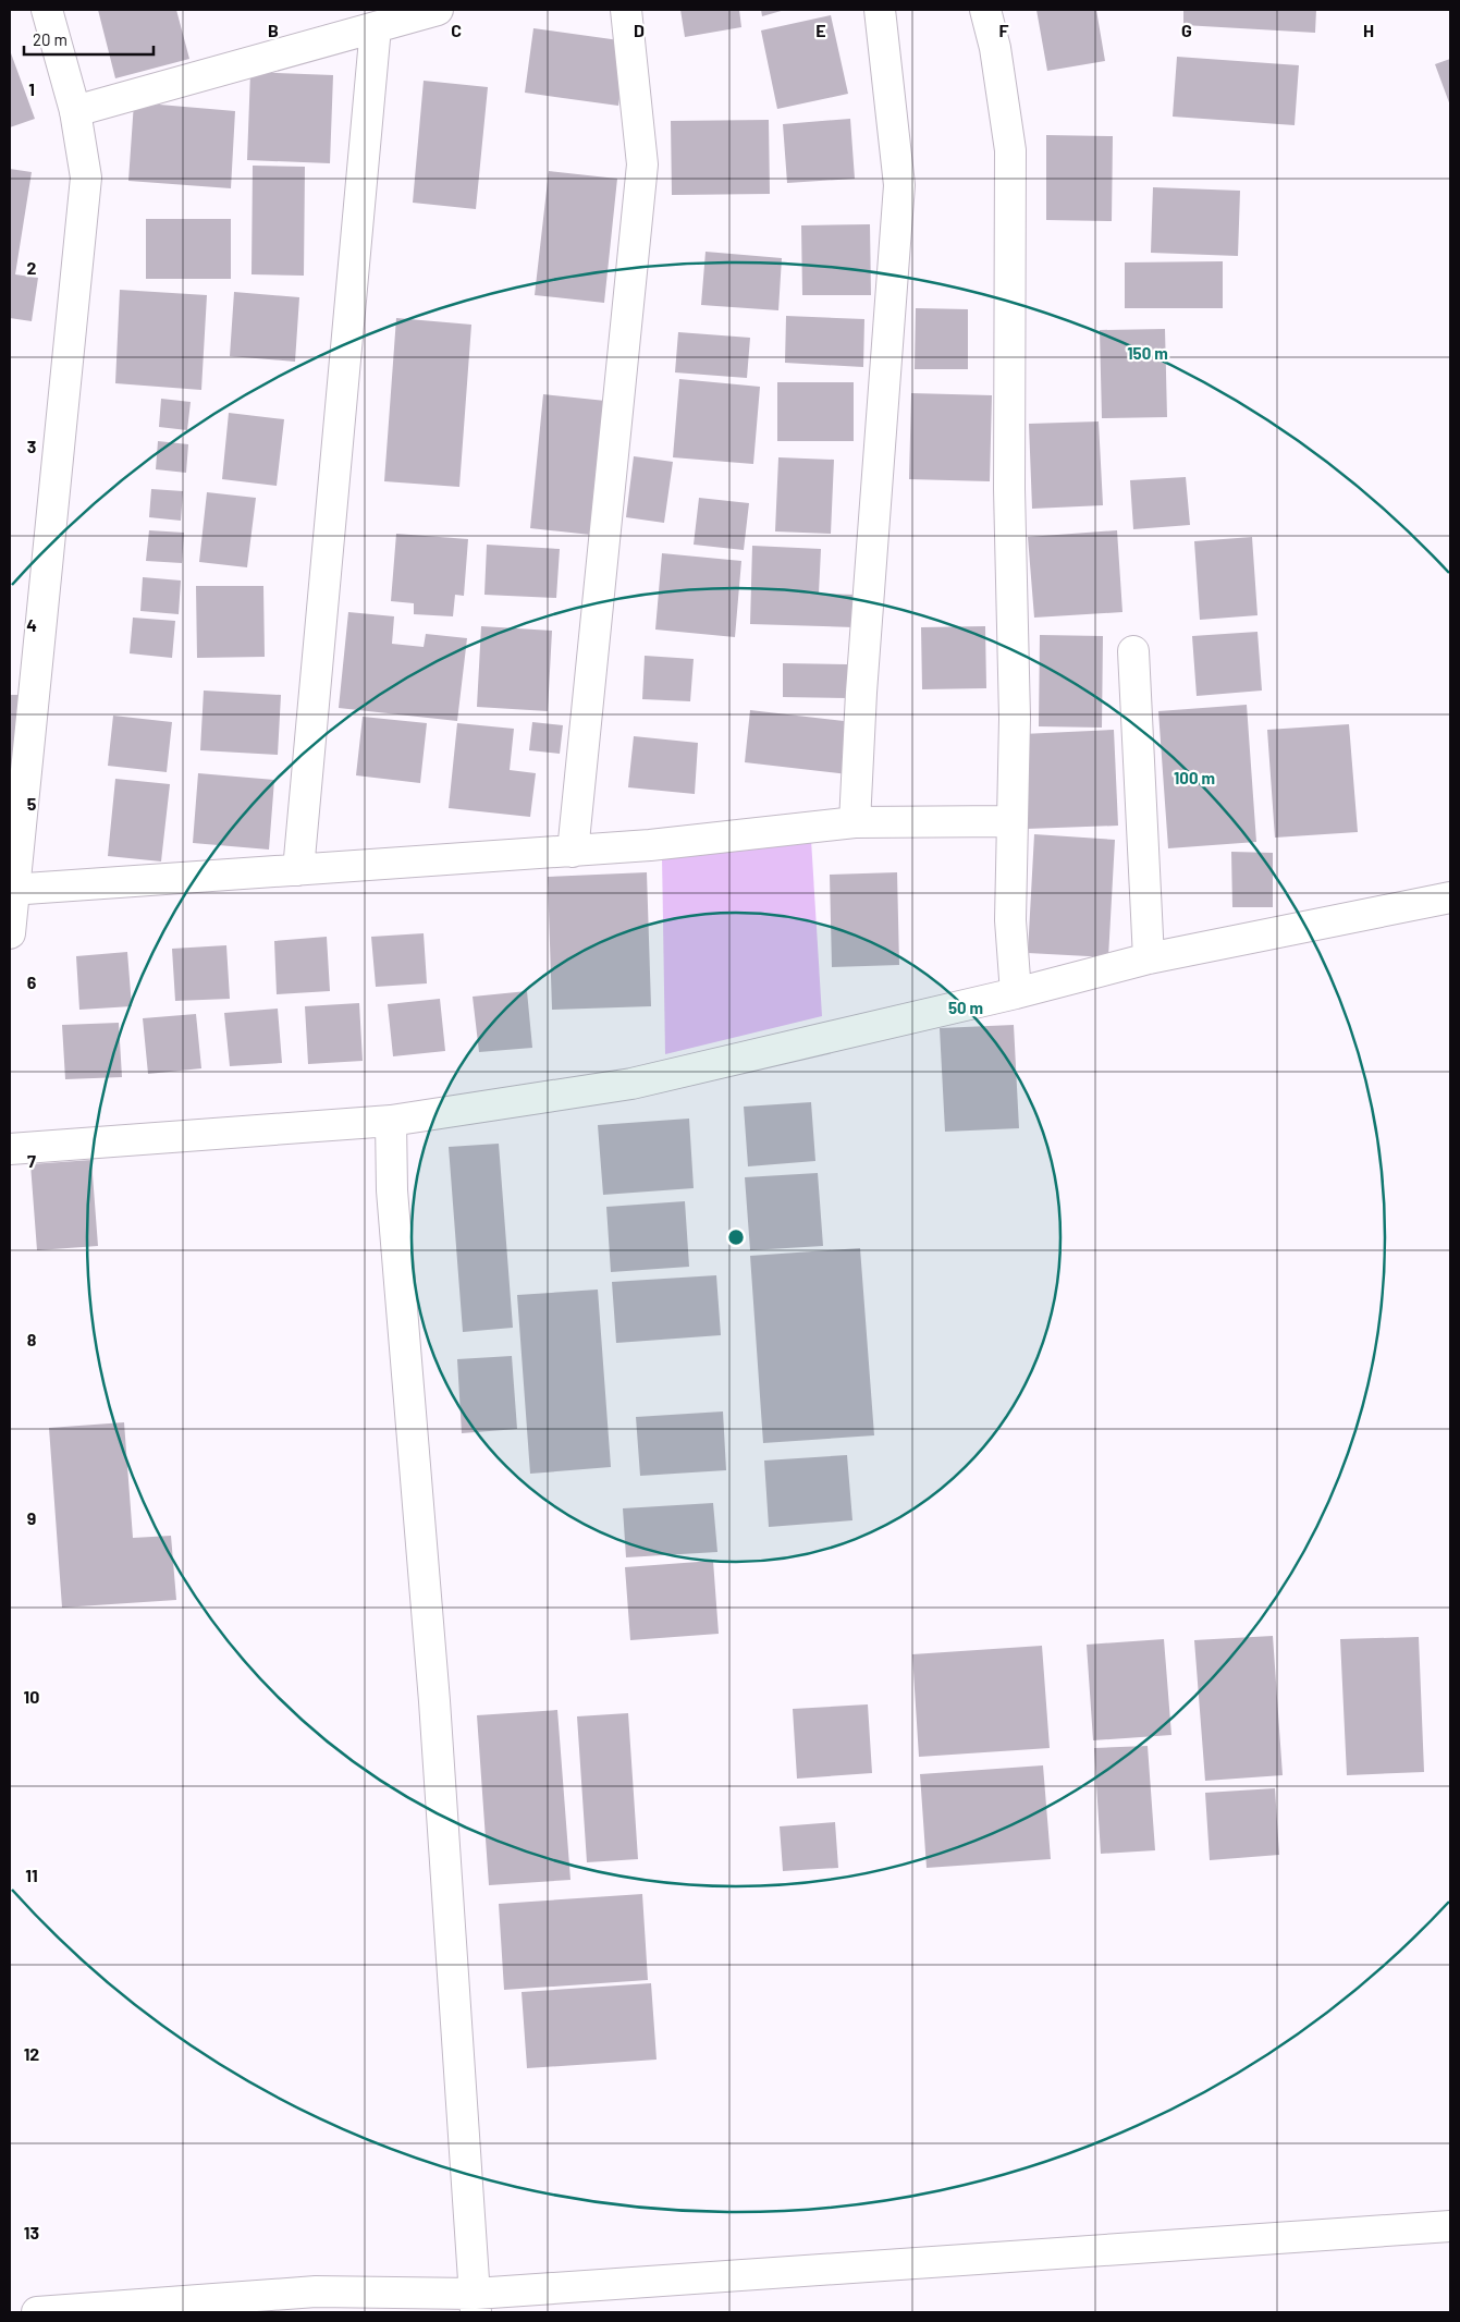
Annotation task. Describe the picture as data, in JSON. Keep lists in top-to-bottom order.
{
  "scale_bar": "20 m",
  "grid": {
    "columns": [
      "B",
      "C",
      "D",
      "E",
      "F",
      "G",
      "H"
    ],
    "rows": [
      "1",
      "2",
      "3",
      "4",
      "5",
      "6",
      "7",
      "8",
      "9",
      "10",
      "11",
      "12",
      "13"
    ]
  },
  "rings": ["150 m", "100 m", "50 m"]
}
